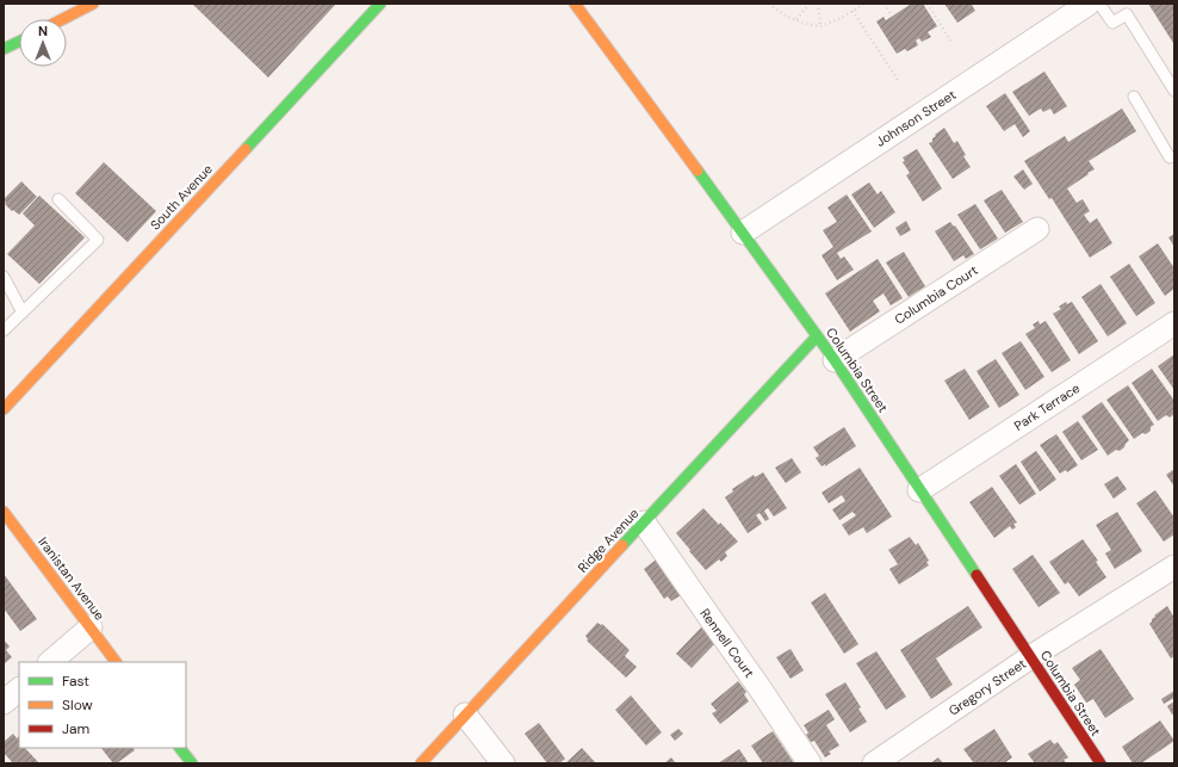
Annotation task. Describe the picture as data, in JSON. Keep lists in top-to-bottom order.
{
  "streets": {
    "main road": [
      "South Avenue",
      "Columbia Street",
      "Ridge Avenue",
      "Iranistan Avenue"
    ],
    "street": [
      "Johnson Street",
      "Columbia Court",
      "Park Terrace",
      "Rennell Court",
      "Gregory Street"
    ]
  },
  "crossings": [
    ["Johnson Street", "Columbia Street"],
    ["Columbia Court", "Columbia Street"],
    ["Columbia Street", "Park Terrace"],
    ["Columbia Street", "Ridge Avenue"],
    ["Columbia Street", "Gregory Street"],
    ["Ridge Avenue", "Rennell Court"]
  ],
  "legend": ["Fast", "Slow", "Jam"],
  "north": "top"
}
